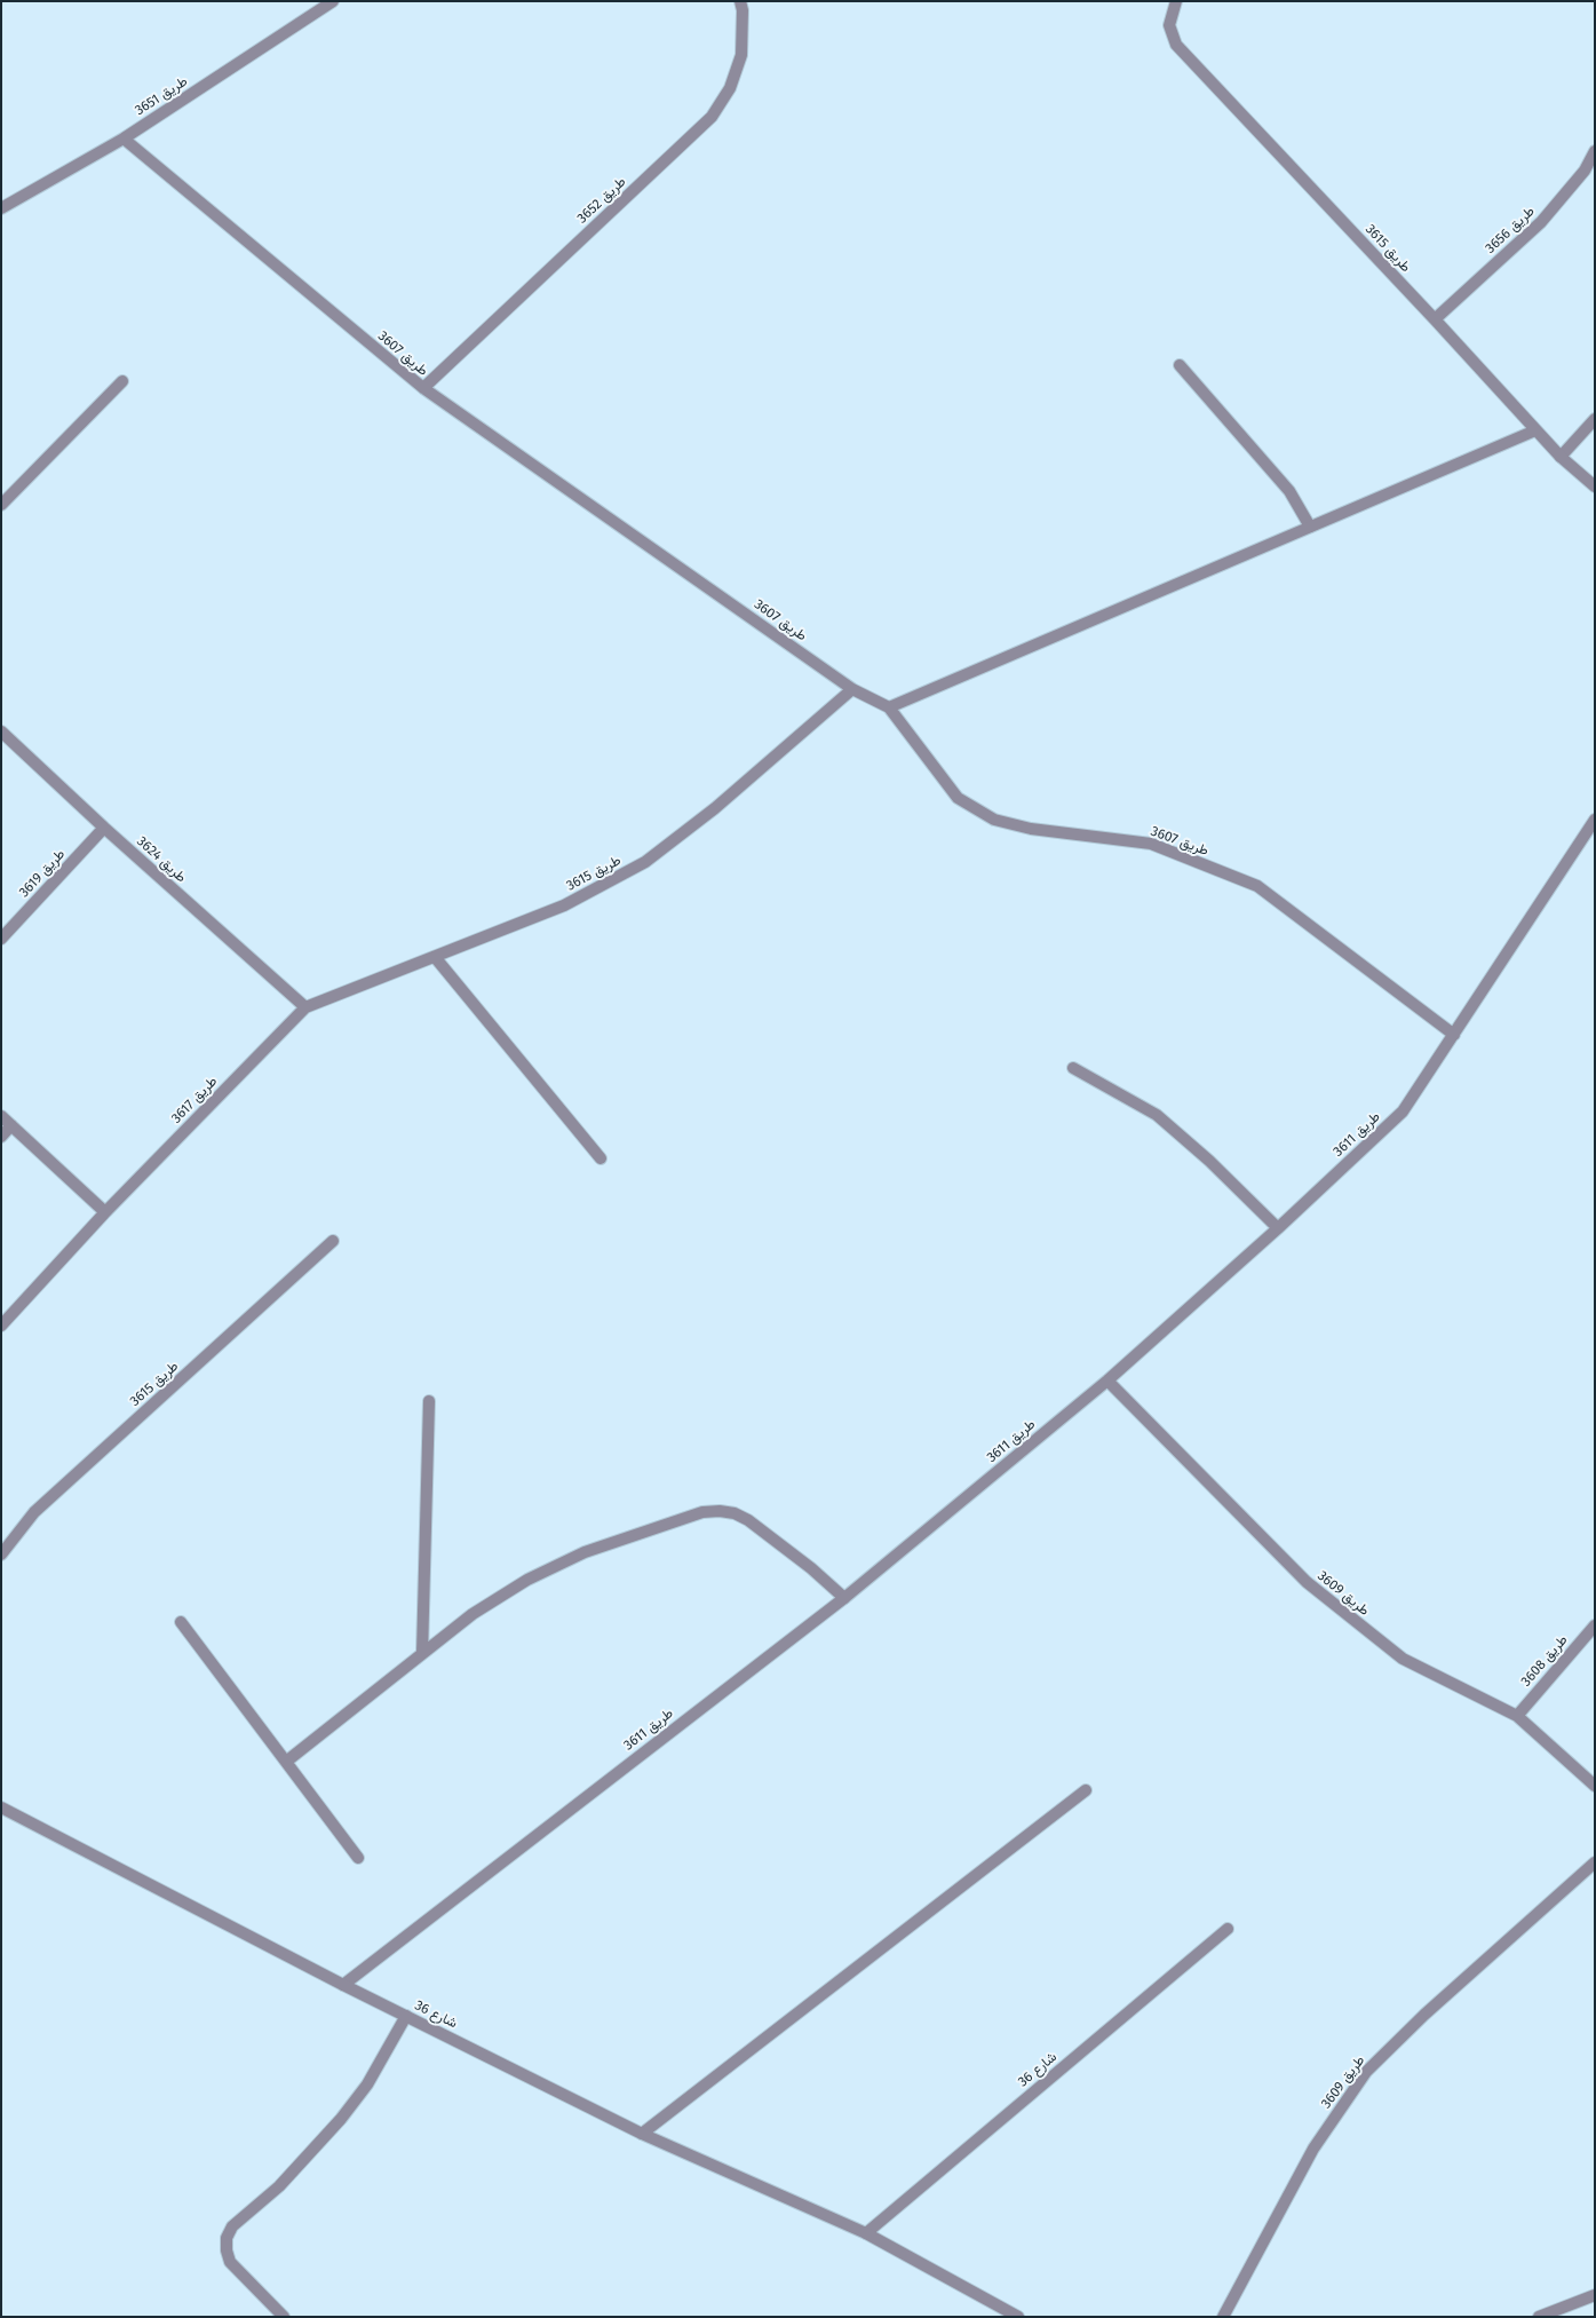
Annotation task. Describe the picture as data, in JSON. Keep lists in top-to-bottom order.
{
  "streets": {
    "street": [
      "طريق 3651",
      "طريق 3652",
      "طريق 3656",
      "طريق 3615",
      "طريق 3607",
      "طريق 3624",
      "طريق 3619",
      "طريق 3617",
      "طريق 3611",
      "طريق 3609",
      "طريق 3608",
      "شارع 36"
    ]
  },
  "crossings": [
    ["طريق 3651", "طريق 3607"],
    ["طريق 3652", "طريق 3607"],
    ["طريق 3656", "طريق 3615"],
    ["طريق 3615", "طريق 3607"],
    ["طريق 3615", "طريق 3624"],
    ["طريق 3615", "طريق 3617"],
    ["طريق 3607", "طريق 3611"],
    ["طريق 3624", "طريق 3619"],
    ["طريق 3624", "طريق 3617"],
    ["طريق 3611", "طريق 3609"],
    ["طريق 3611", "شارع 36"],
    ["طريق 3609", "طريق 3608"]
  ]
}
